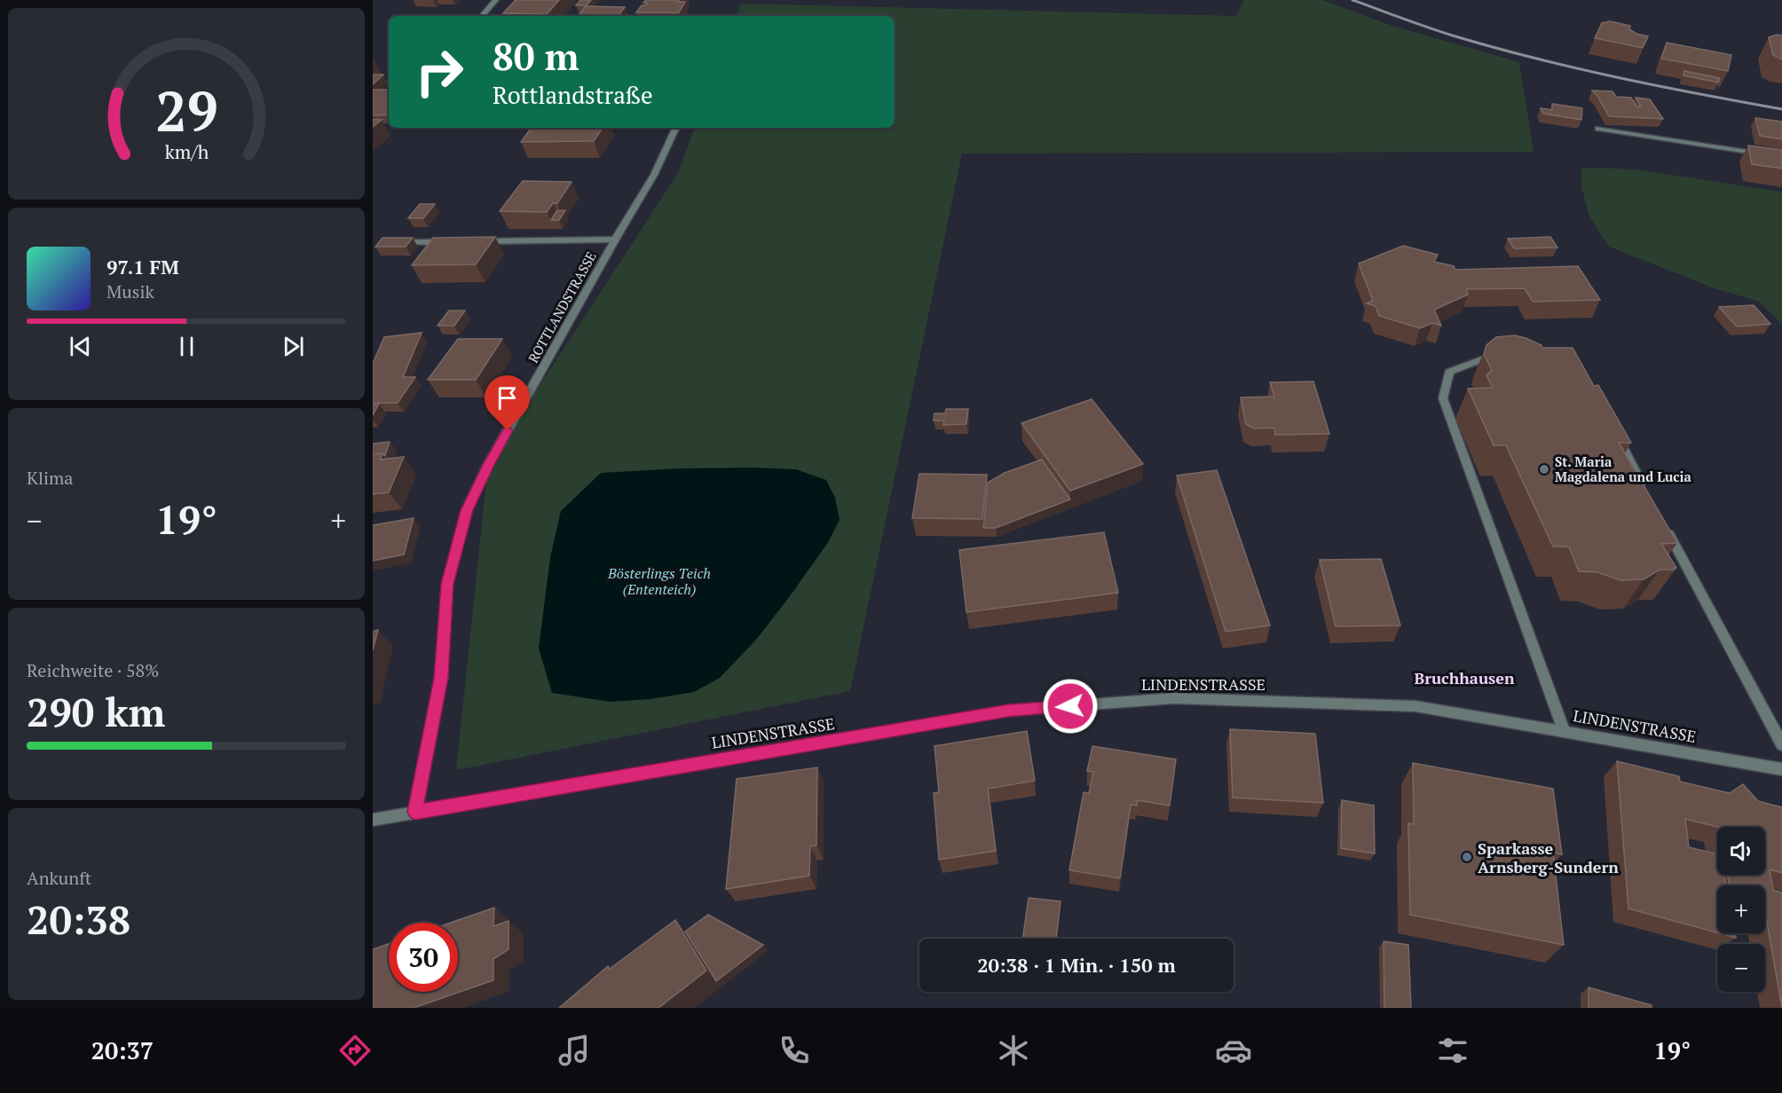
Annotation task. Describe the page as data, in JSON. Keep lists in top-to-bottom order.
{
  "streets": {
    "street": ["ROTTLANDSTRASSE", "LINDENSTRASSE"]
  },
  "crossings": [
    ["ROTTLANDSTRASSE", "LINDENSTRASSE"]
  ],
  "districts": ["Bruchhausen"],
  "water": ["Bösterlings Teich (Ententeich)"],
  "places": ["St. Maria Magdalena und Lucia", "Sparkasse Arnsberg-Sundern"],
  "page": {
    "turn": ["80 m", "Rottlandstraße"],
    "song": ["97.1 FM", "Musik"],
    "tile": [
      "Klima",
      ["Reichweite · 58%", "290 km"],
      ["Ankunft", "20:38"]
    ],
    "heat": ["−", "19°", "+"],
    "map_buttons": ["+", "−"],
    "limit": "30",
    "trip": "20:38 · 1 Min. · 150 m",
    "tabs": ["20:37", "19°"],
    "gauge": ["29", "km/h"]
  }
}
